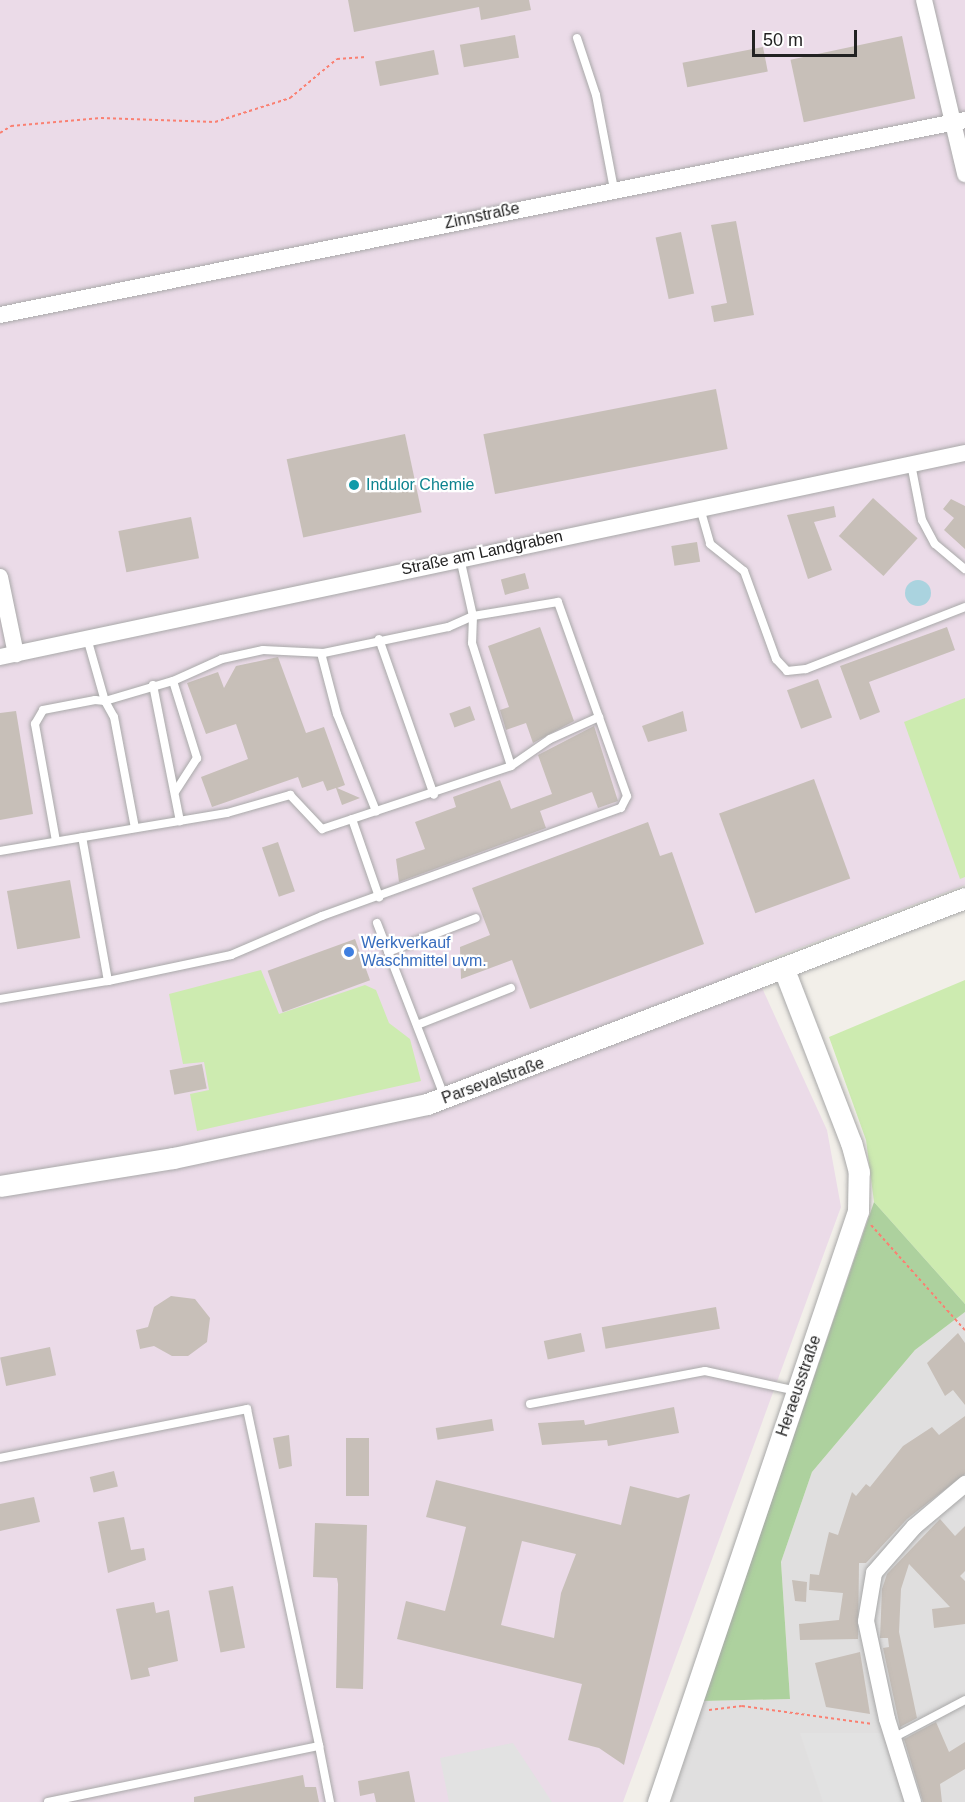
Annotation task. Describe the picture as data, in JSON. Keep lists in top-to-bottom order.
{
  "streets": {
    "street": [
      "Zinnstraße",
      "Straße am Landgraben",
      "Parsevalstraße",
      "Heraeusstraße"
    ]
  },
  "crossings": [
    ["Parsevalstraße", "Heraeusstraße"]
  ],
  "places": ["Indulor Chemie", "Werkverkauf Waschmittel uvm."],
  "scale_bar": "50 m"
}
